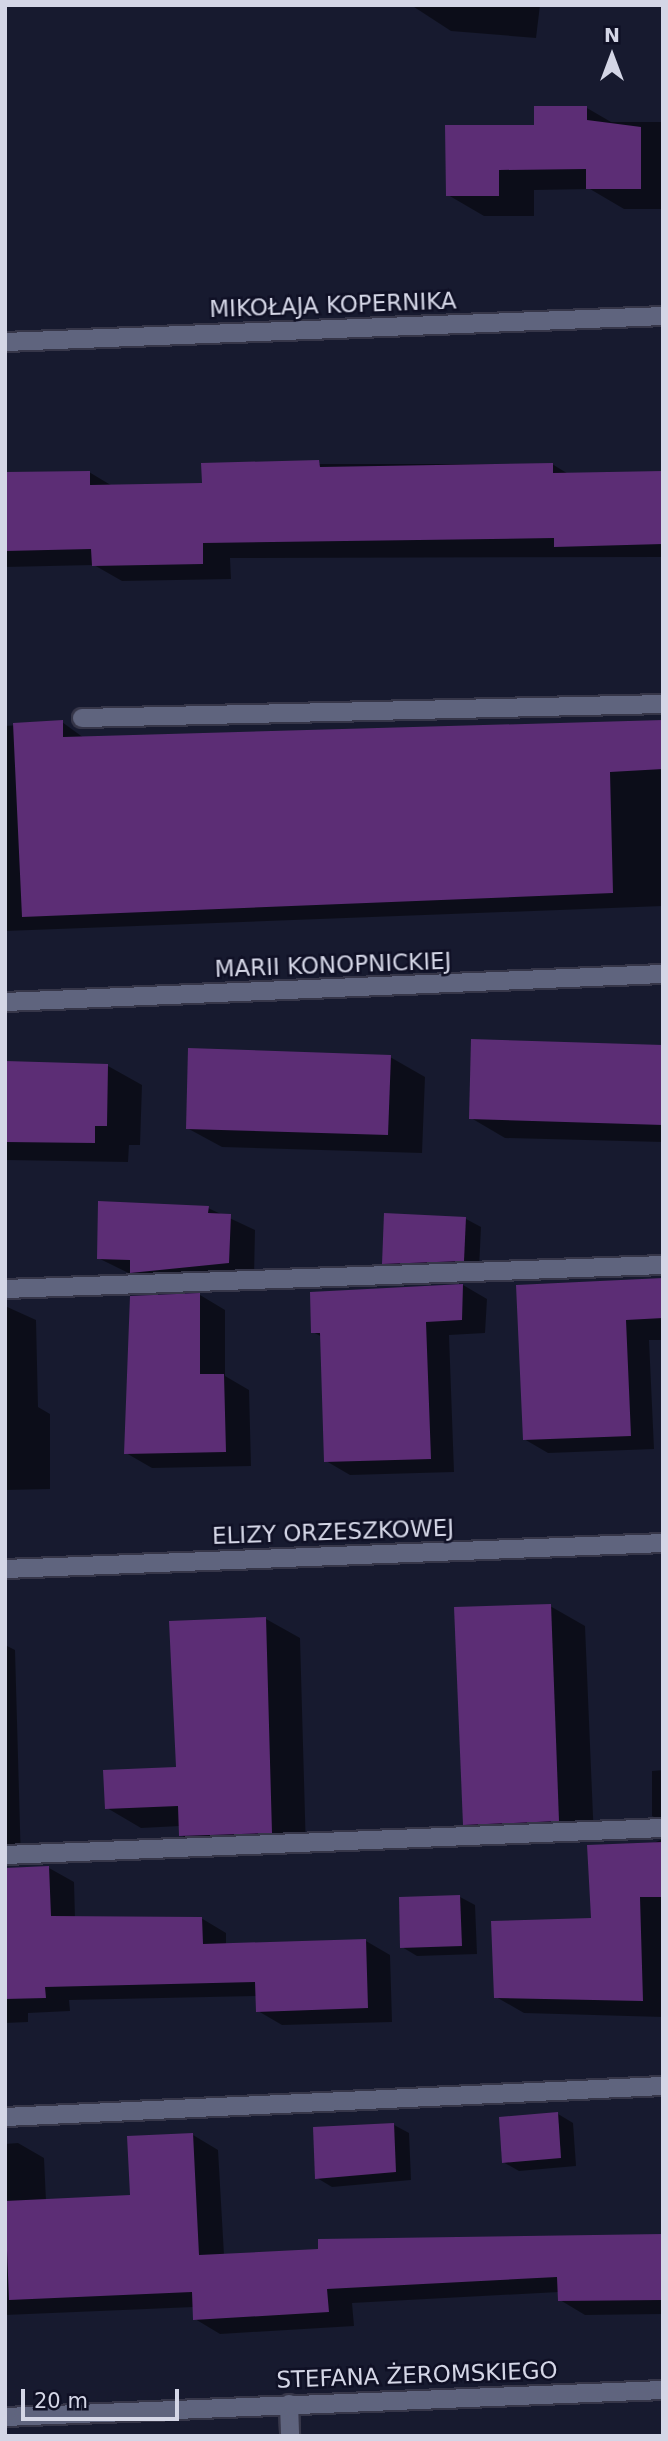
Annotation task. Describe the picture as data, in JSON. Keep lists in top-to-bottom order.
{
  "streets": {
    "street": [
      "MIKOŁAJA KOPERNIKA",
      "MARII KONOPNICKIEJ",
      "ELIZY ORZESZKOWEJ",
      "STEFANA ŻEROMSKIEGO"
    ]
  },
  "scale_bar": "20 m",
  "north": "top"
}
